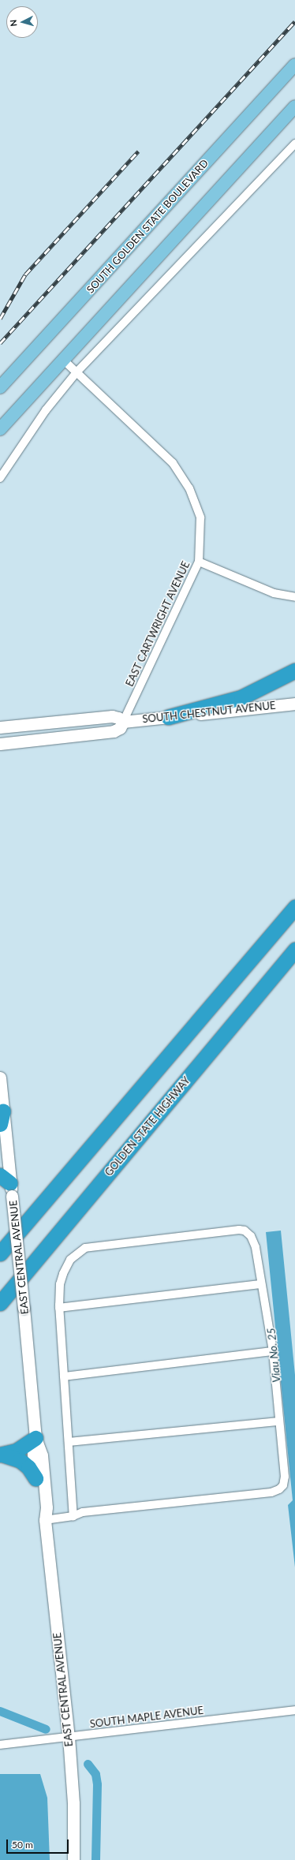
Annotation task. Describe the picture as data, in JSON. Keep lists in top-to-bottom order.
{
  "streets": {
    "highway": ["GOLDEN STATE HIGHWAY"],
    "main road": ["SOUTH GOLDEN STATE BOULEVARD", "SOUTH CHESTNUT AVENUE", "EAST CENTRAL AVENUE"],
    "street": ["EAST CARTWRIGHT AVENUE", "SOUTH MAPLE AVENUE"]
  },
  "crossings": [
    ["EAST CARTWRIGHT AVENUE", "SOUTH CHESTNUT AVENUE"],
    ["EAST CENTRAL AVENUE", "SOUTH MAPLE AVENUE"]
  ],
  "water": ["Viau No. 25"],
  "scale_bar": "50 m",
  "north": "left"
}
